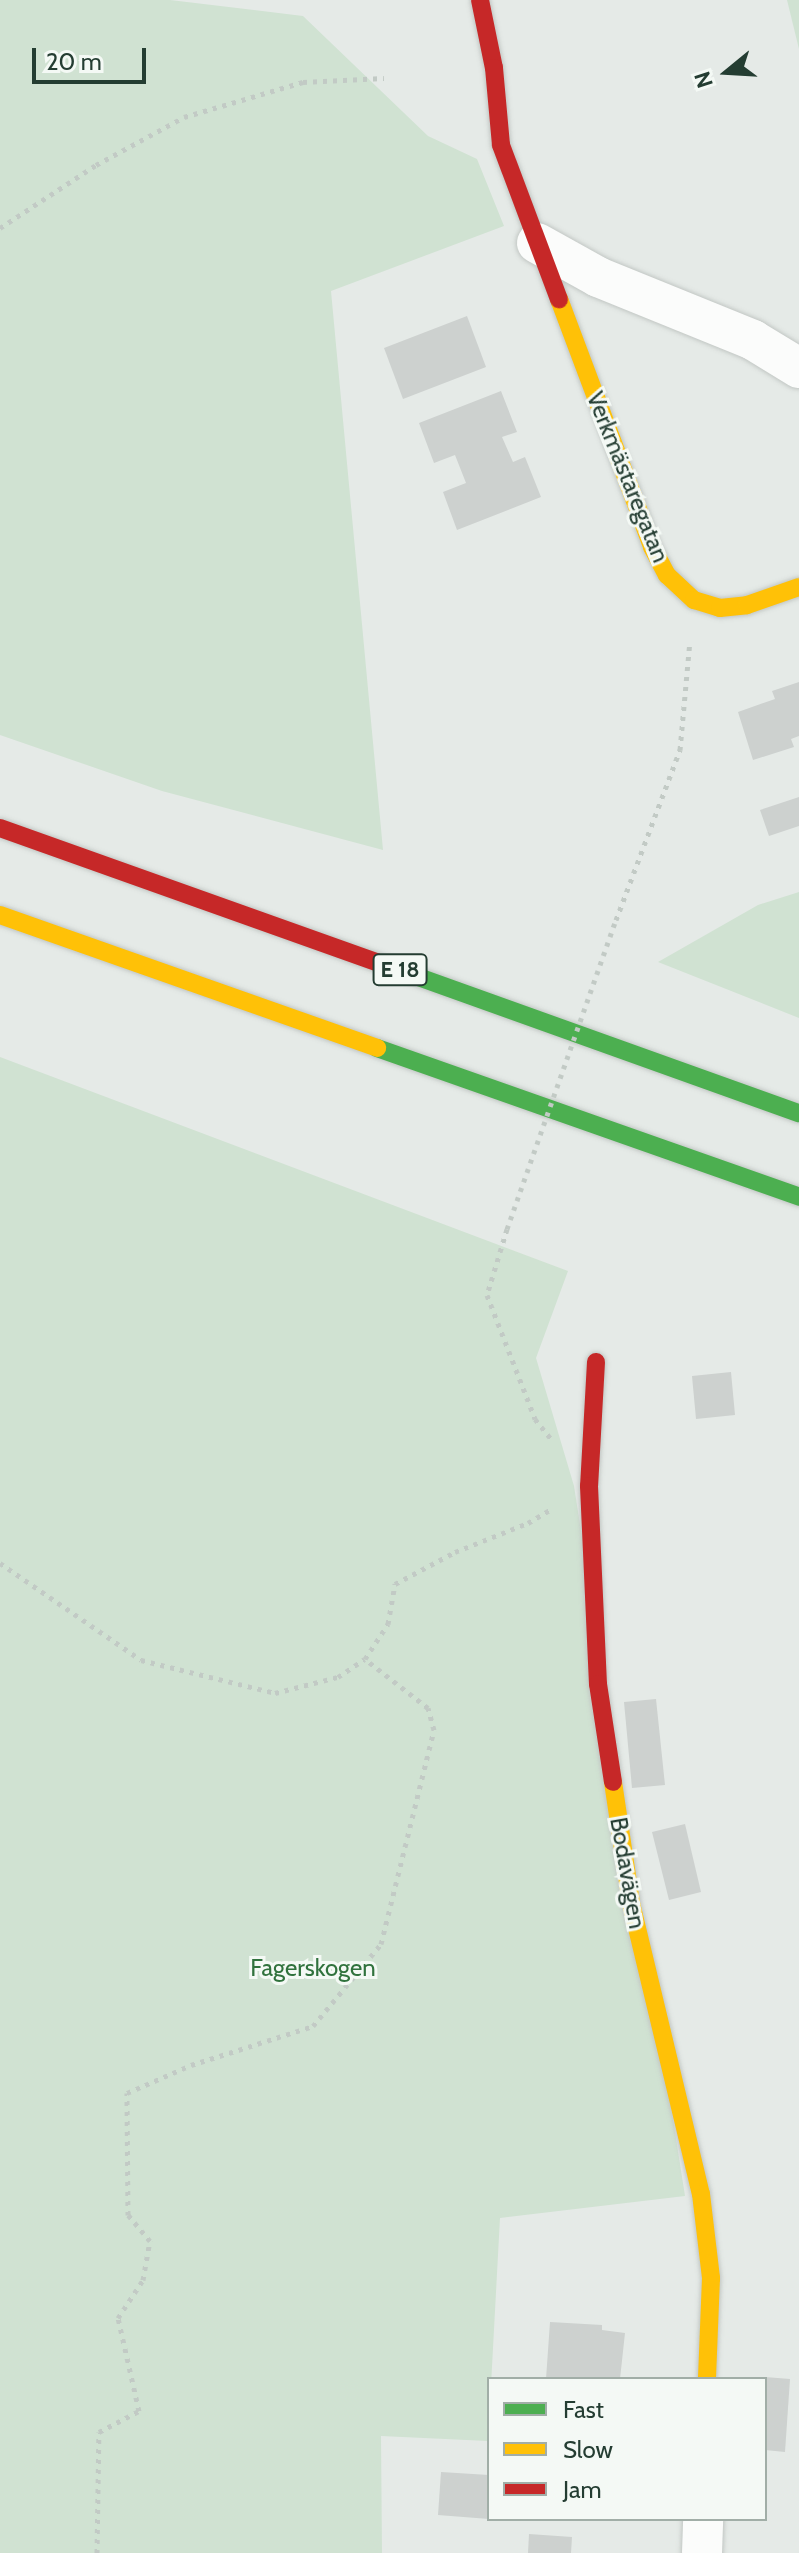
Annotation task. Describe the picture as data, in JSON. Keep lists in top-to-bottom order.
{
  "streets": {
    "main road": ["Verkmästaregatan", "E 18", "Bodavägen"]
  },
  "parks": ["Fagerskogen"],
  "legend": ["Fast", "Slow", "Jam"],
  "scale_bar": "20 m",
  "north": "left"
}
